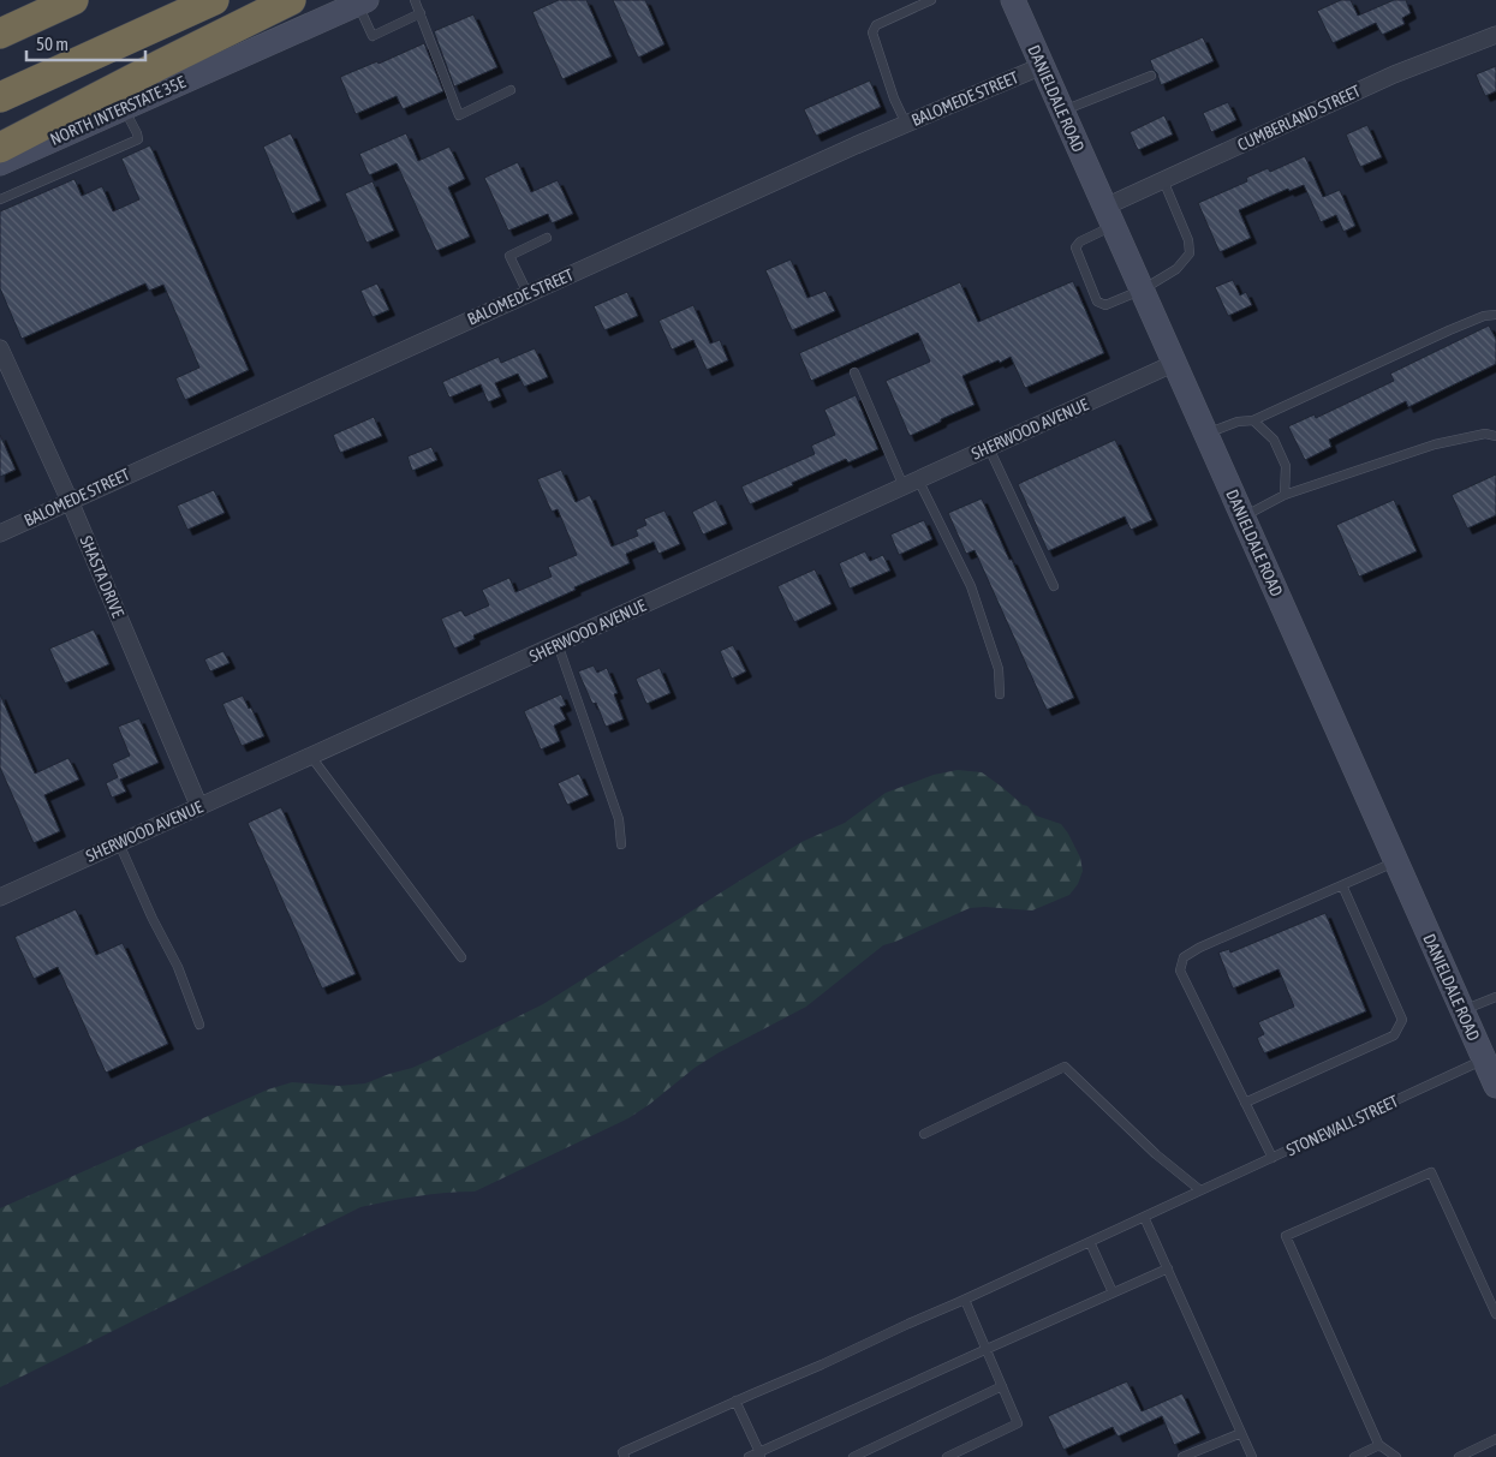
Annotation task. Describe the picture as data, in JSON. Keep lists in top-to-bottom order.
{
  "streets": {
    "street": [
      "BALOMEDE STREET",
      "DANIELDALE ROAD",
      "NORTH INTERSTATE 35E",
      "CUMBERLAND STREET",
      "SHERWOOD AVENUE",
      "SHASTA DRIVE"
    ],
    "lane": ["STONEWALL STREET"]
  },
  "crossings": [
    ["BALOMEDE STREET", "DANIELDALE ROAD"],
    ["BALOMEDE STREET", "SHASTA DRIVE"],
    ["DANIELDALE ROAD", "CUMBERLAND STREET"],
    ["DANIELDALE ROAD", "SHERWOOD AVENUE"],
    ["DANIELDALE ROAD", "STONEWALL STREET"],
    ["SHERWOOD AVENUE", "SHASTA DRIVE"]
  ],
  "scale_bar": "50 m"
}
